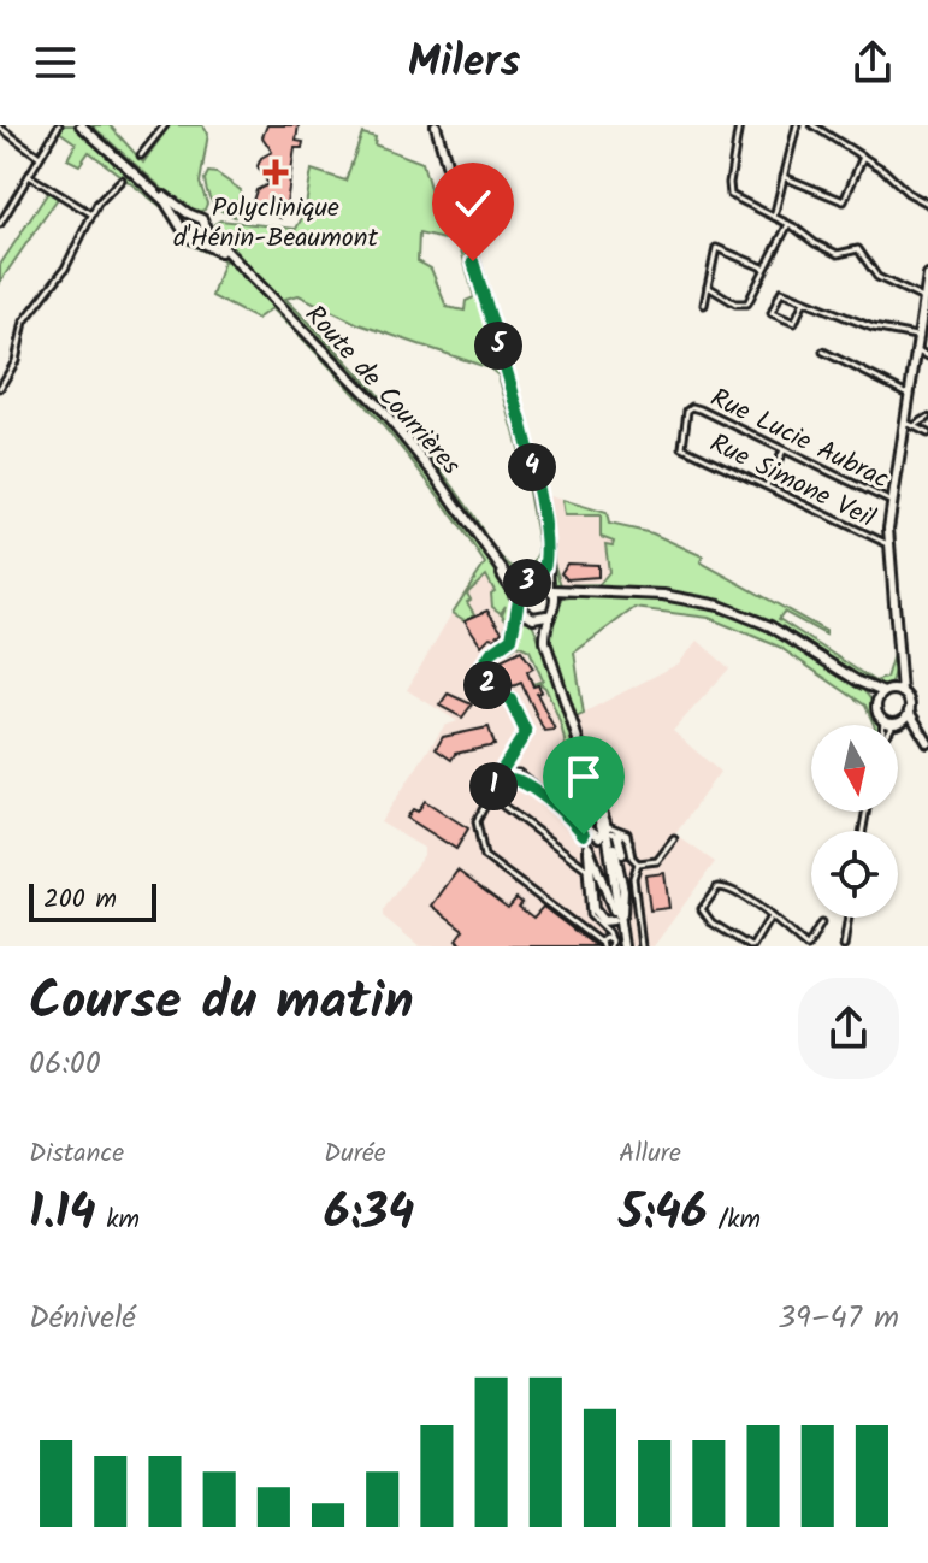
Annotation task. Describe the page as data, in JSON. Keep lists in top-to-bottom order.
{
  "streets": {
    "street": ["Route de Courrières", "Rue Lucie Aubrac", "Rue Simone Veil"]
  },
  "crossings": [
    ["Rue Lucie Aubrac", "Rue Simone Veil"]
  ],
  "places": {
    "health": ["Polyclinique d'Hénin-Beaumont"]
  },
  "scale_bar": "200 m",
  "north": "bottom",
  "page": {
    "header": "Milers",
    "pins": [
      "5",
      "4",
      "3",
      "2",
      "1"
    ],
    "scale": "200 m",
    "heading": ["Course du matin", "06:00"],
    "stats": [
      ["Distance", "1.14 km"],
      ["Durée", "6:34"],
      ["Allure", "5:46 /km"]
    ],
    "chart": ["Dénivelé", "39–47 m"]
  }
}
